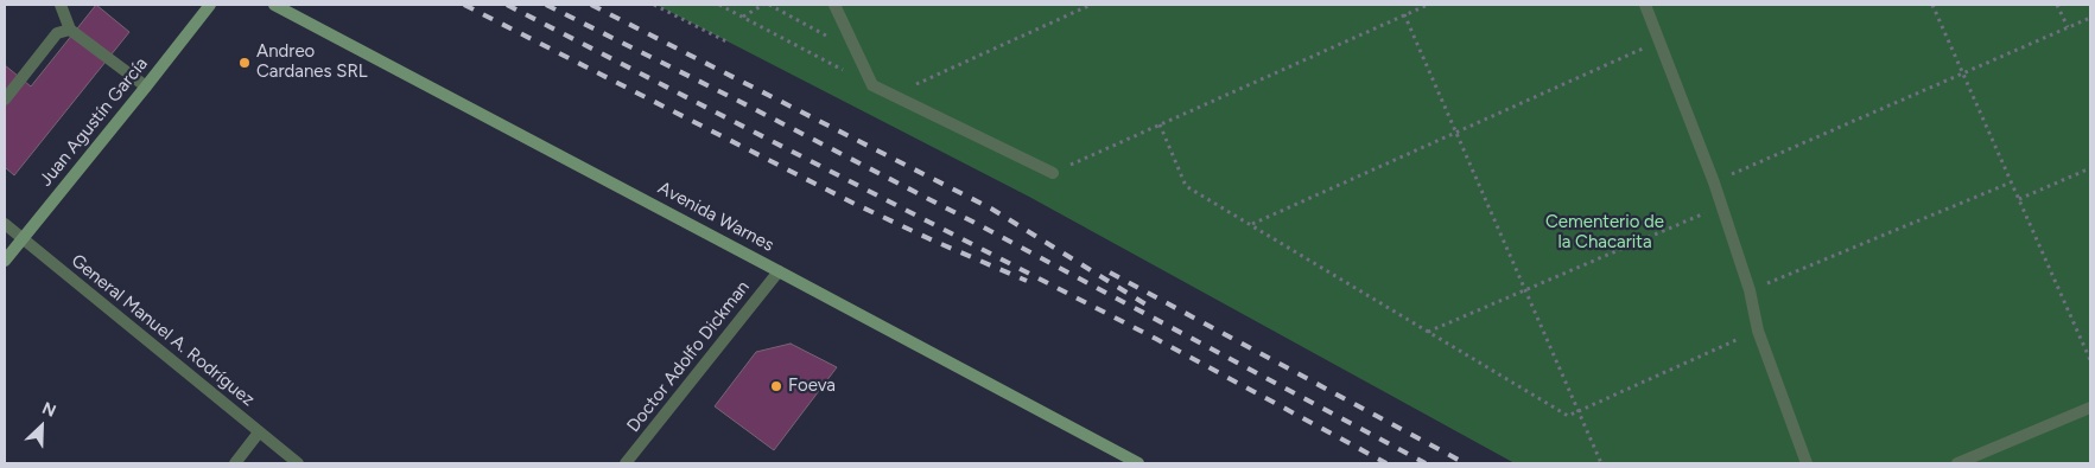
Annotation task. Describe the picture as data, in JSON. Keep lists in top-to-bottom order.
{
  "streets": {
    "main road": ["Juan Agustín García", "Avenida Warnes"],
    "street": ["General Manuel A. Rodríguez", "Doctor Adolfo Dickman"]
  },
  "crossings": [
    ["Juan Agustín García", "General Manuel A. Rodríguez"],
    ["Avenida Warnes", "Doctor Adolfo Dickman"]
  ],
  "parks": ["Cementerio de la Chacarita"],
  "places": ["Andreo Cardanes SRL", "Foeva"],
  "north": "top right"
}
